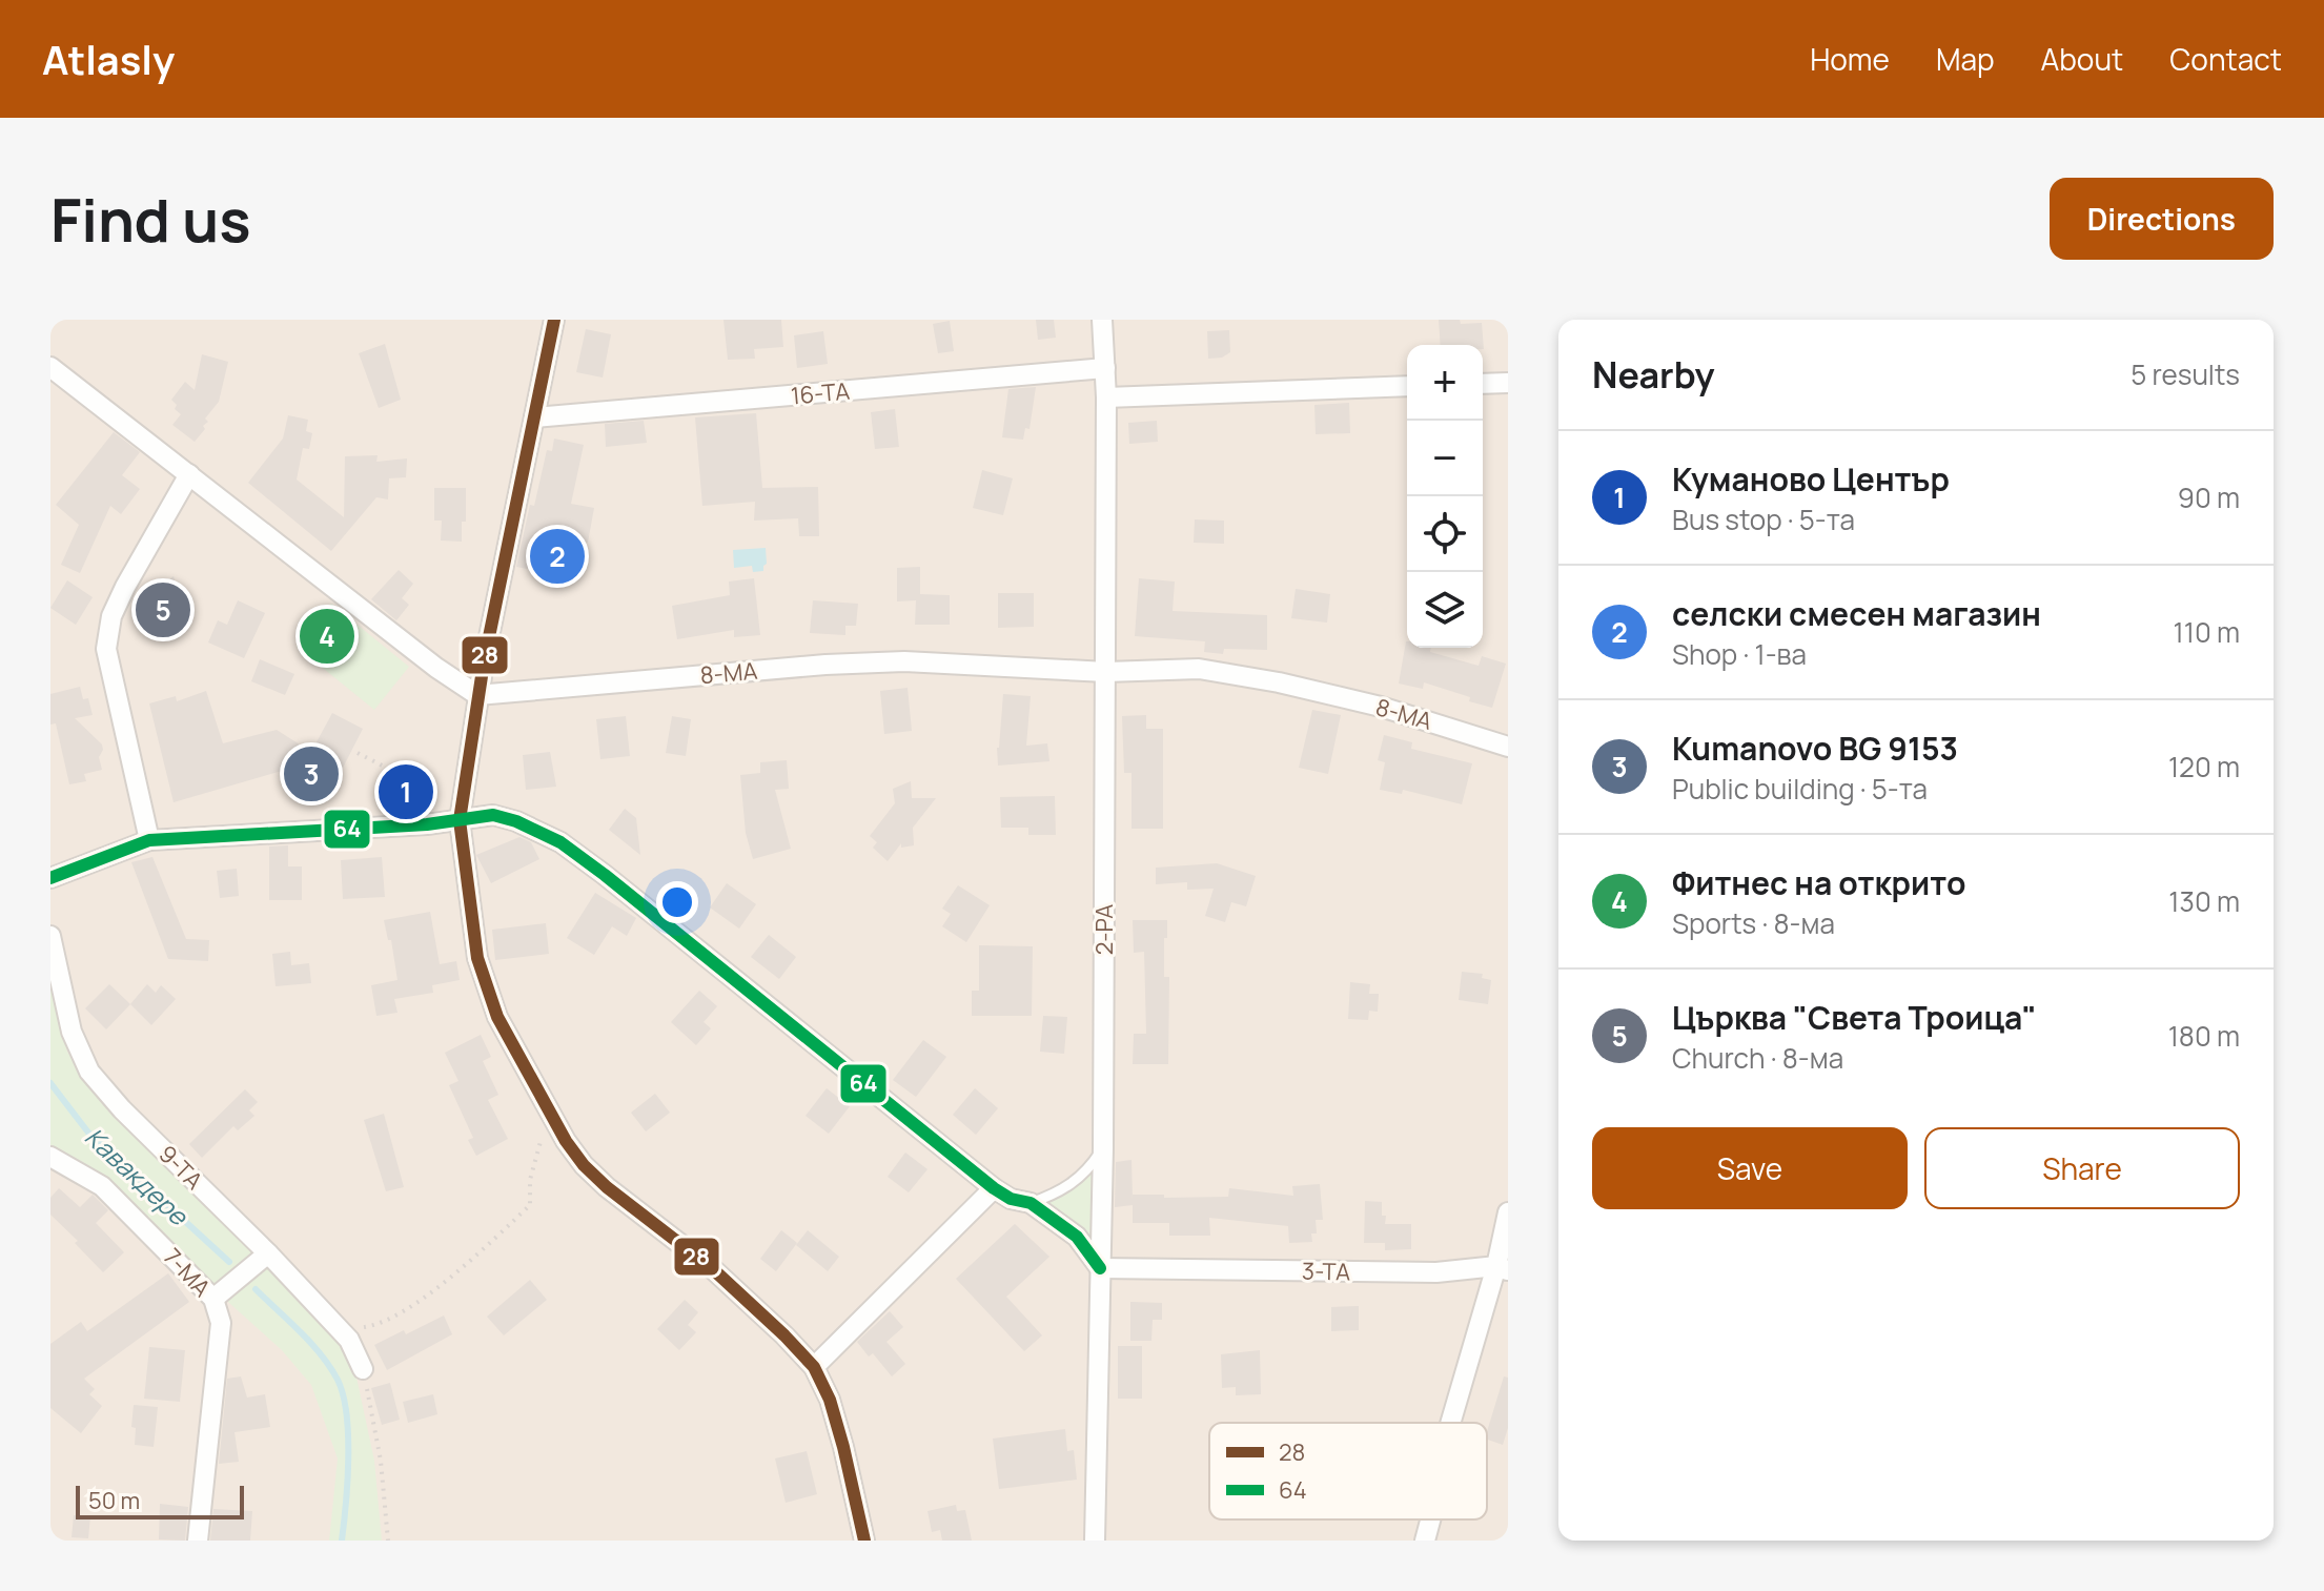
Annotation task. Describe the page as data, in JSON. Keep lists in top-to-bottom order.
{
  "streets": {
    "street": [
      "16-ТА",
      "8-МА",
      "2-РА",
      "9-ТА",
      "3-ТА",
      "7-МА"
    ]
  },
  "crossings": [
    ["16-ТА", "2-РА"],
    ["8-МА", "2-РА"],
    ["2-РА", "3-ТА"]
  ],
  "water": ["Кавакдере"],
  "lines": ["transit line 28", "transit line 64"],
  "legend": ["28", "64"],
  "scale_bar": "50 m",
  "page": {
    "header": "Atlasly",
    "nav": [
      "Home",
      "Map",
      "About",
      "Contact"
    ],
    "buttons": [
      "Directions",
      ["Save", "Share"]
    ],
    "title": "Find us",
    "heading": ["Nearby", "5 results"],
    "map_buttons": ["+", "−"],
    "list": [
      {
        "mark": "1",
        "name": "Куманово Център",
        "note": "Bus stop · 5-та",
        "value": "90 m"
      },
      {
        "mark": "2",
        "name": "селски смесен магазин",
        "note": "Shop · 1-ва",
        "value": "110 m"
      },
      {
        "mark": "3",
        "name": "Kumanovo BG 9153",
        "note": "Public building · 5-та",
        "value": "120 m"
      },
      {
        "mark": "4",
        "name": "Фитнес на открито",
        "note": "Sports · 8-ма",
        "value": "130 m"
      },
      {
        "mark": "5",
        "name": "Църква \"Света Троица\"",
        "note": "Church · 8-ма",
        "value": "180 m"
      }
    ],
    "pins": [
      "2",
      "5",
      "4",
      "3",
      "1"
    ],
    "scale": "50 m"
  }
}
